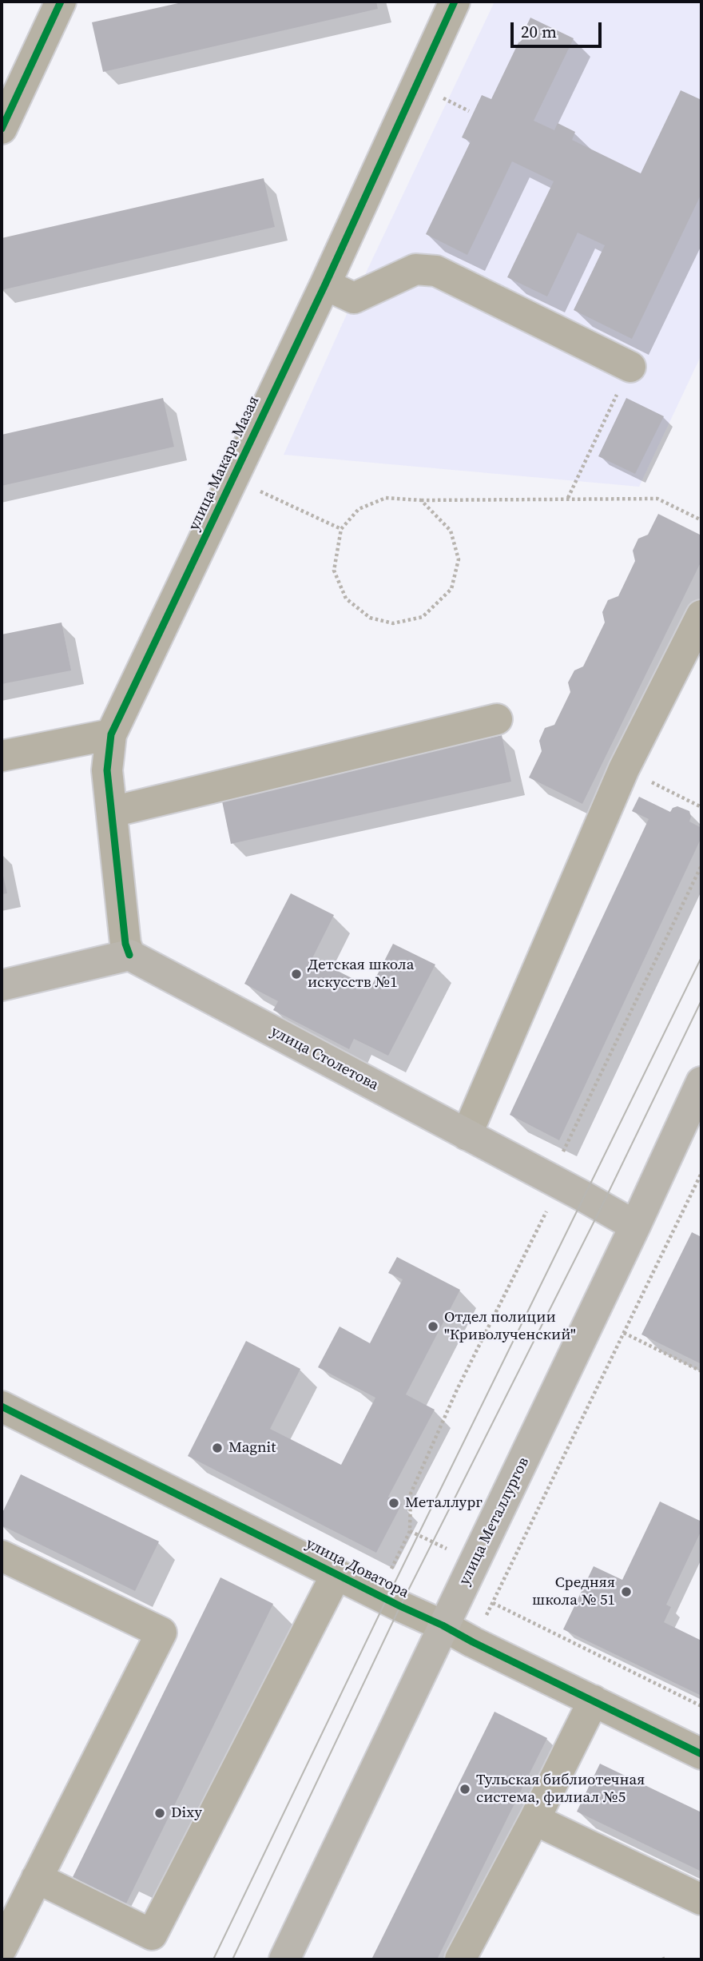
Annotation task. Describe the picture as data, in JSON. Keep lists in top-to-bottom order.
{
  "streets": {
    "main road": ["улица Столетова", "улица Металлургов"],
    "street": ["улица Макара Мазая", "улица Доватора"]
  },
  "crossings": [
    ["улица Макара Мазая", "улица Столетова"],
    ["улица Столетова", "улица Металлургов"],
    ["улица Металлургов", "улица Доватора"]
  ],
  "places": [
    "Детская школа искусств №1",
    "Отдел полиции \"Криволученский\"",
    "Magnit",
    "Металлург",
    "Средняя школа № 51",
    "Тульская библиотечная система, филиал №5",
    "Dixy"
  ],
  "scale_bar": "20 m"
}
